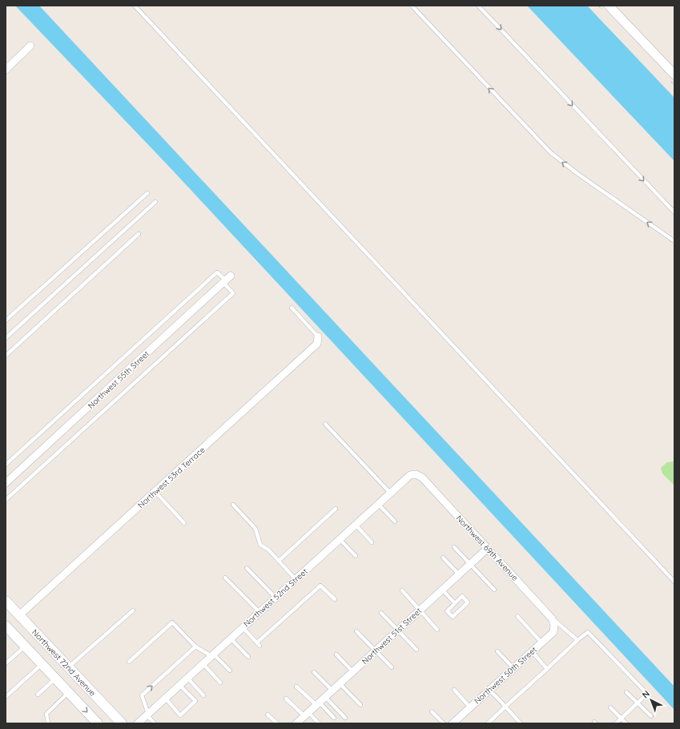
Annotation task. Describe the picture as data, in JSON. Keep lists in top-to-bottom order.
{
  "streets": {
    "main road": ["Northwest 72nd Avenue"],
    "street": [
      "Northwest 55th Street",
      "Northwest 53rd Terrace",
      "Northwest 69th Avenue",
      "Northwest 52nd Street",
      "Northwest 51st Street",
      "Northwest 50th Street"
    ]
  },
  "crossings": [
    ["Northwest 53rd Terrace", "Northwest 72nd Avenue"],
    ["Northwest 69th Avenue", "Northwest 52nd Street"],
    ["Northwest 69th Avenue", "Northwest 51st Street"],
    ["Northwest 69th Avenue", "Northwest 50th Street"]
  ],
  "north": "top left"
}
